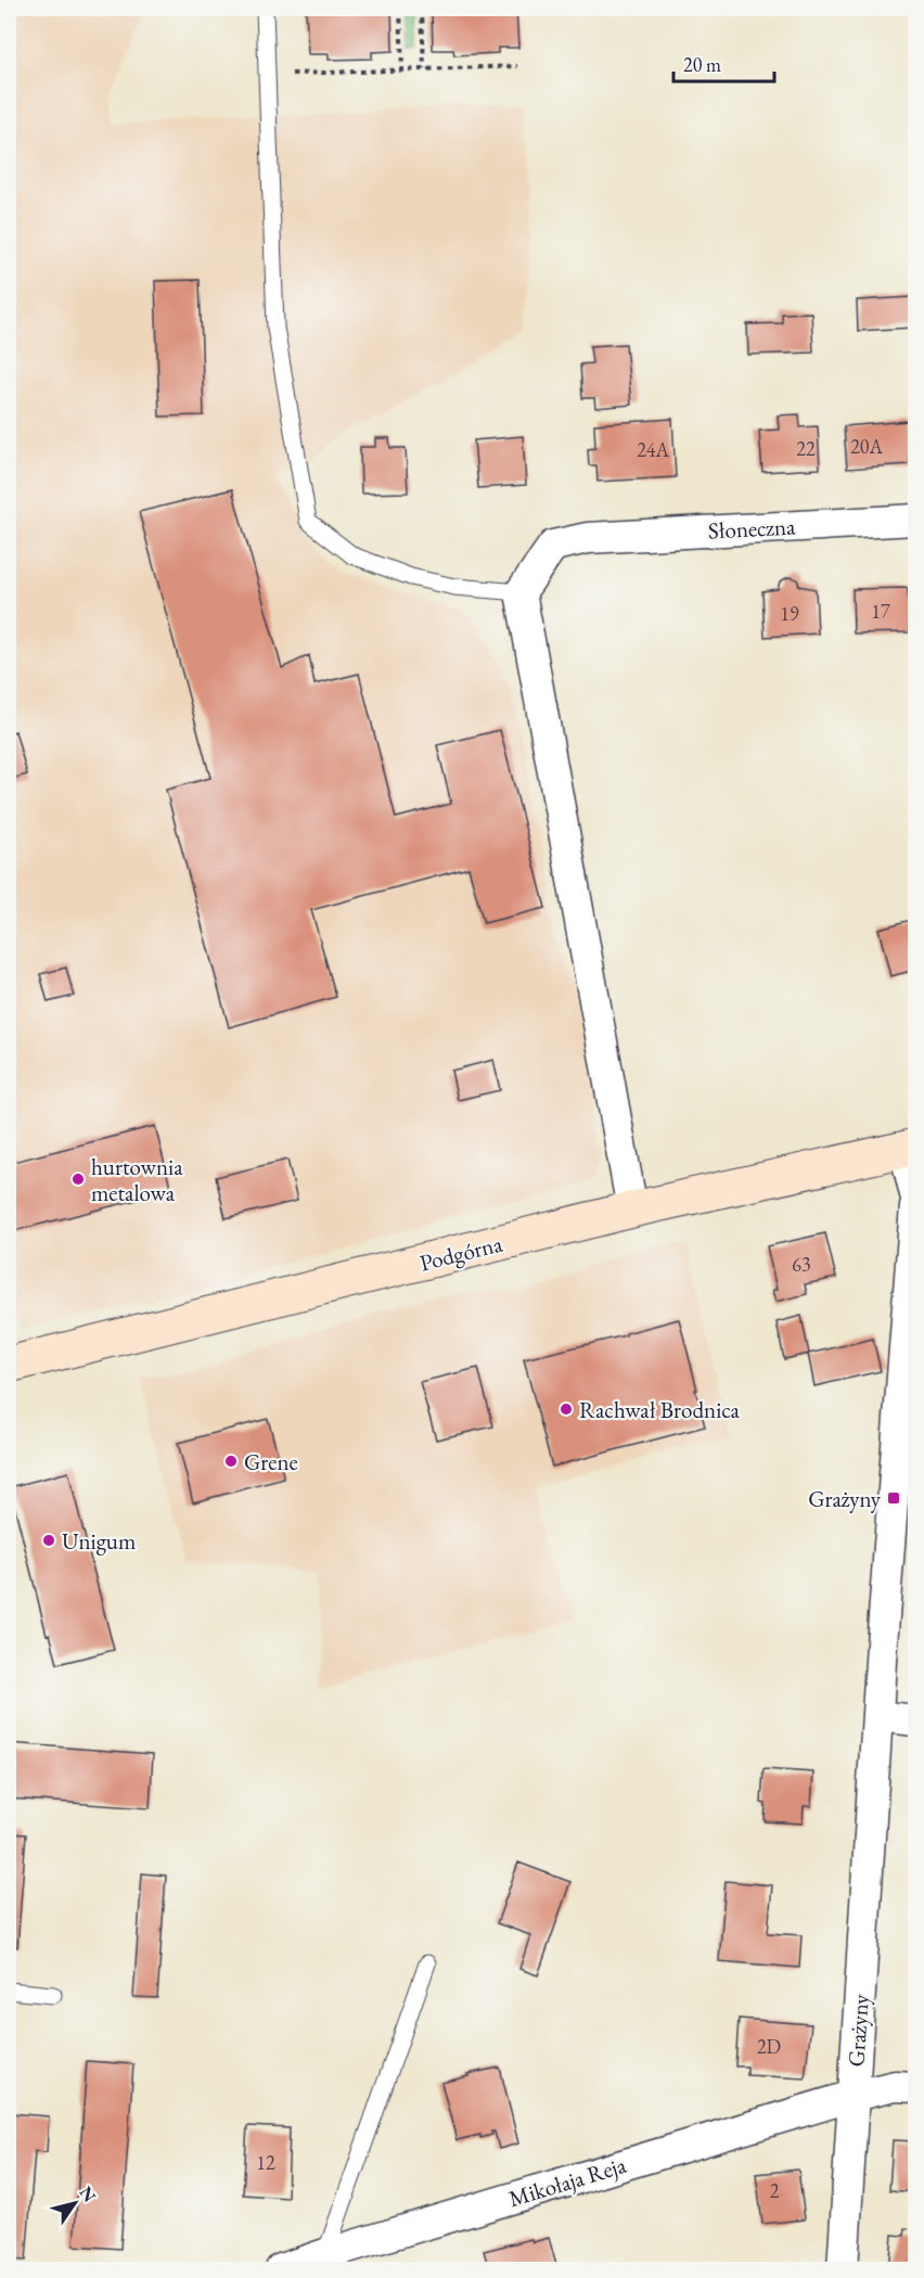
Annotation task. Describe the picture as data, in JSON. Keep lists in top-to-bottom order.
{
  "streets": {
    "main road": ["Podgórna"],
    "street": ["Słoneczna", "Grażyny", "Mikołaja Reja"]
  },
  "crossings": [
    ["Grażyny", "Mikołaja Reja"]
  ],
  "places": {
    "other": [
      "hurtownia metalowa",
      "Rachwał Brodnica",
      "Grene",
      "Unigum"
    ],
    "transit": ["Grażyny"]
  },
  "house_numbers": [
    "20A",
    "22",
    "24A",
    "17",
    "19",
    "63",
    "2D",
    "12",
    "2"
  ],
  "scale_bar": "20 m",
  "north": "top right"
}
